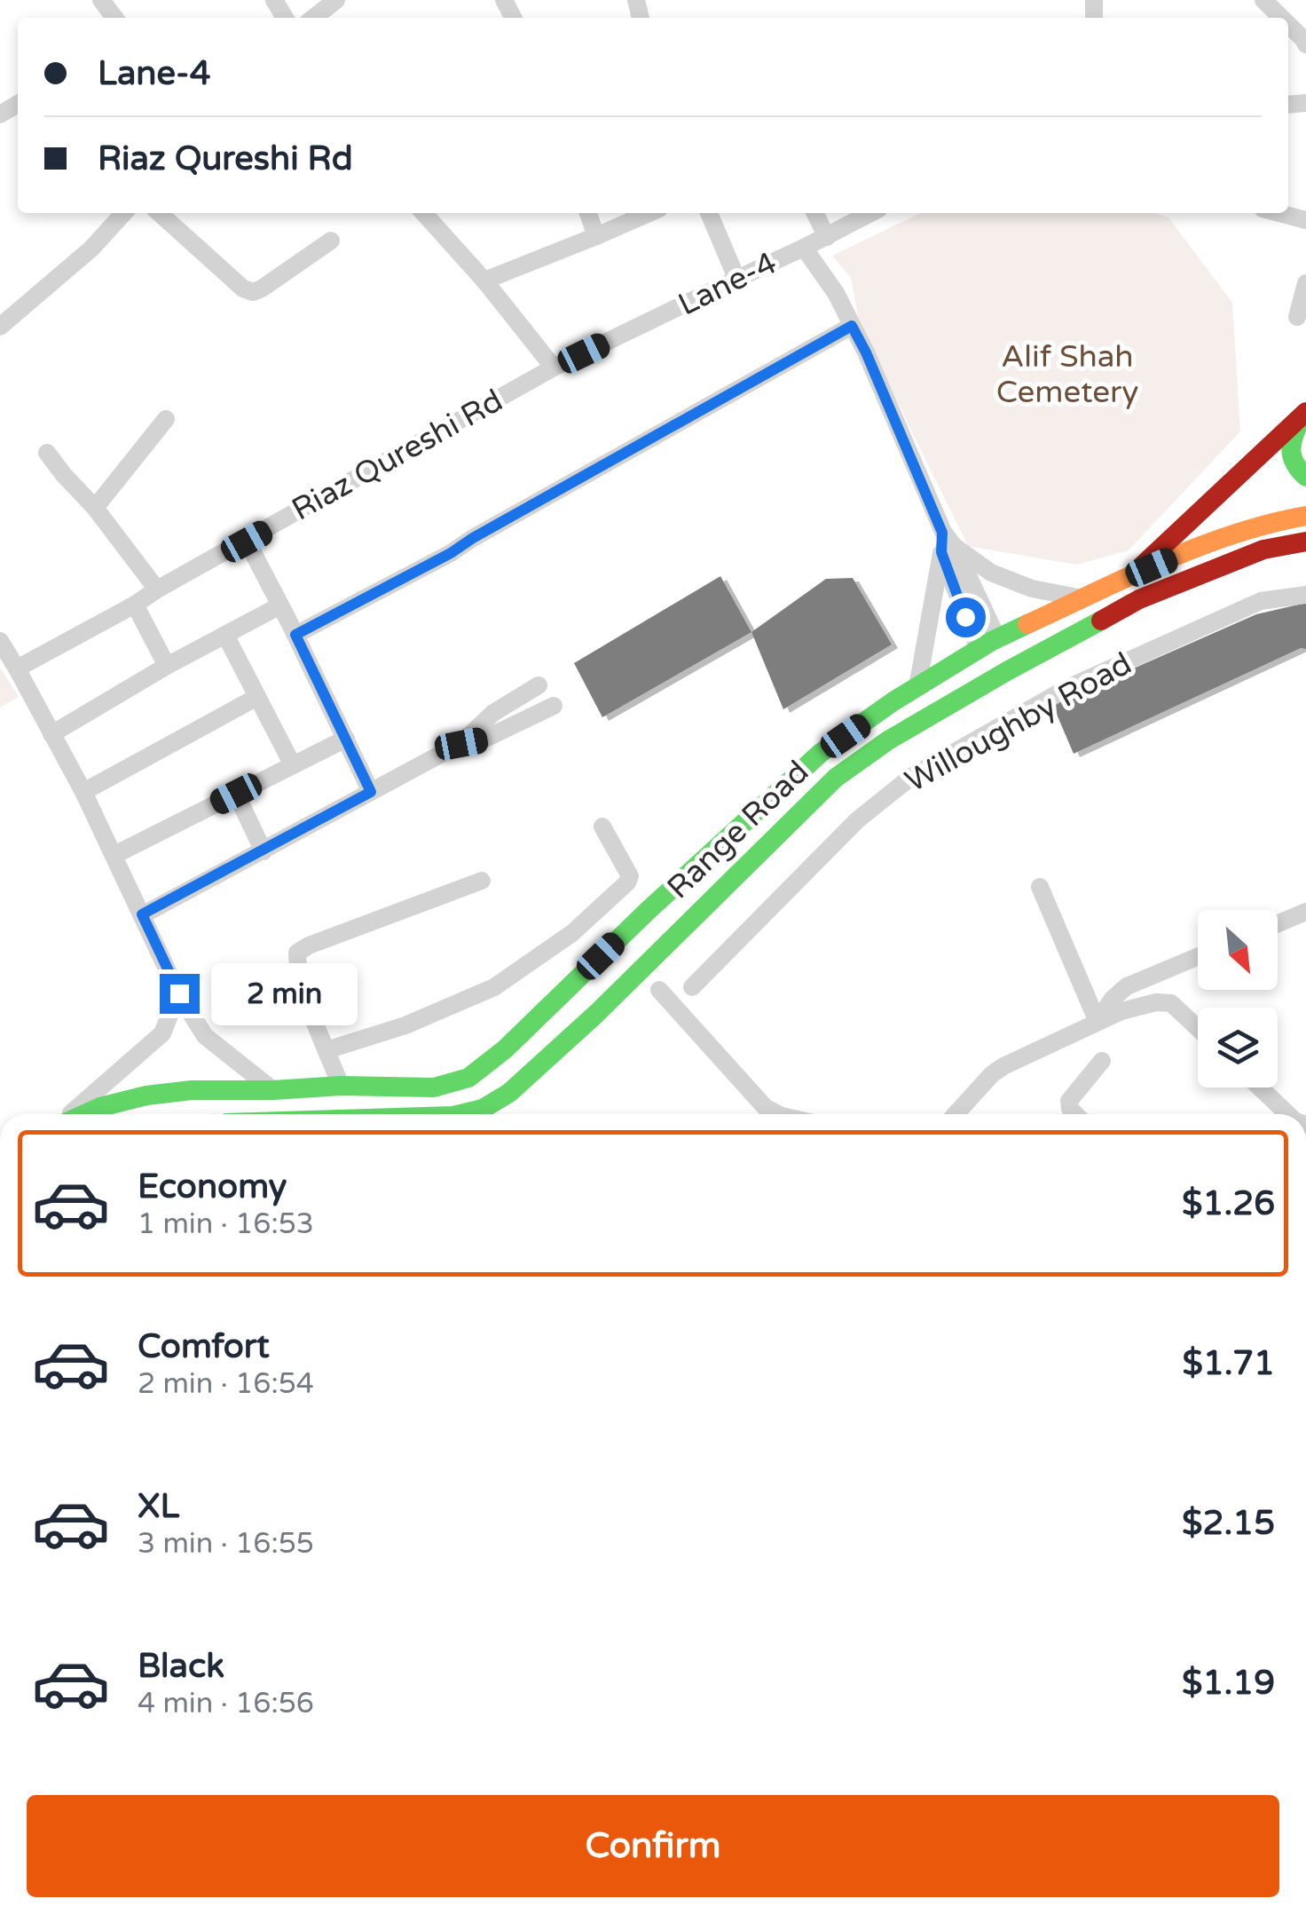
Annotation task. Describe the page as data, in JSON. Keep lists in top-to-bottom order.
{
  "streets": {
    "main road": ["Range Road"],
    "street": ["Lane-4", "Riaz Qureshi Rd", "Willoughby Road"]
  },
  "crossings": [
    ["Lane-4", "Riaz Qureshi Rd"],
    ["Lane-4", "Range Road"]
  ],
  "parks": ["Alif Shah Cemetery"],
  "north": "bottom right",
  "page": {
    "banner": ["Lane-4", "Riaz Qureshi Rd"],
    "bubble": "2 min",
    "list": [
      {
        "name": "Economy",
        "note": "1 min · 16:53",
        "value": "$1.26"
      },
      {
        "name": "Comfort",
        "note": "2 min · 16:54",
        "value": "$1.71"
      },
      {
        "name": "XL",
        "note": "3 min · 16:55",
        "value": "$2.15"
      },
      {
        "name": "Black",
        "note": "4 min · 16:56",
        "value": "$1.19"
      }
    ],
    "buttons": "Confirm"
  }
}
